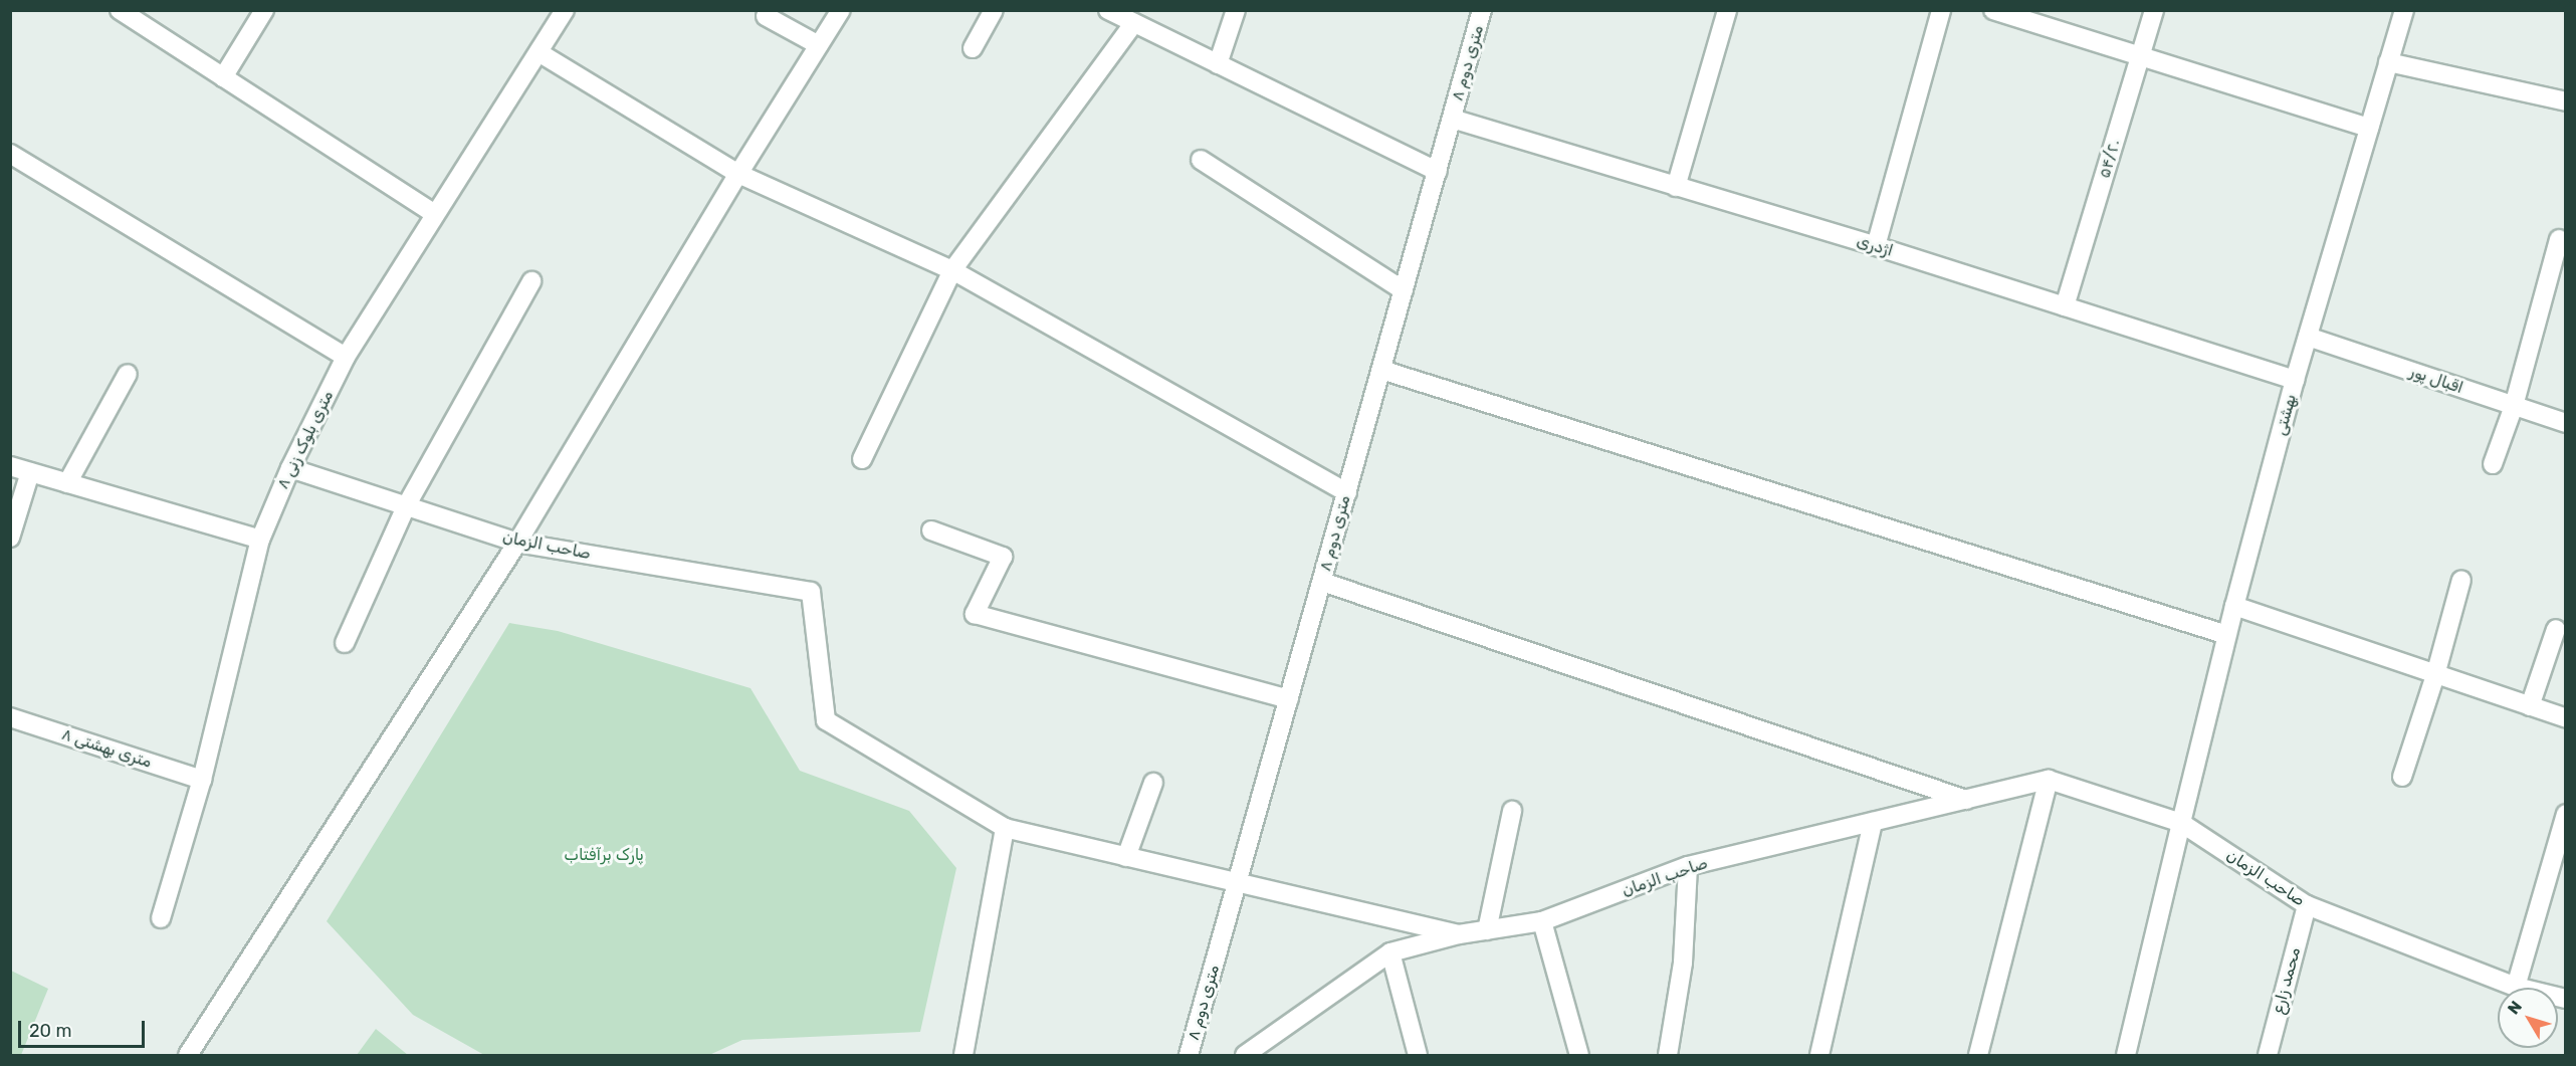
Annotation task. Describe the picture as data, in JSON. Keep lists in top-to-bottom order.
{
  "streets": {
    "street": [
      "۸ متری دوم",
      "۵۴/۲۰",
      "اژدری",
      "اقبال پور",
      "بهشتی",
      "۸ متری بلوک زنی",
      "صاحب الزمان",
      "۸ متری بهشتی",
      "محمد زارع"
    ]
  },
  "crossings": [
    ["۸ متری دوم", "اژدری"],
    ["۵۴/۲۰", "اژدری"],
    ["اژدری", "بهشتی"],
    ["اقبال پور", "بهشتی"],
    ["بهشتی", "صاحب الزمان"],
    ["۸ متری بلوک زنی", "صاحب الزمان"],
    ["۸ متری بلوک زنی", "۸ متری بهشتی"],
    ["صاحب الزمان", "محمد زارع"]
  ],
  "parks": ["پارک برآفتاب"],
  "scale_bar": "20 m",
  "north": "top left"
}
